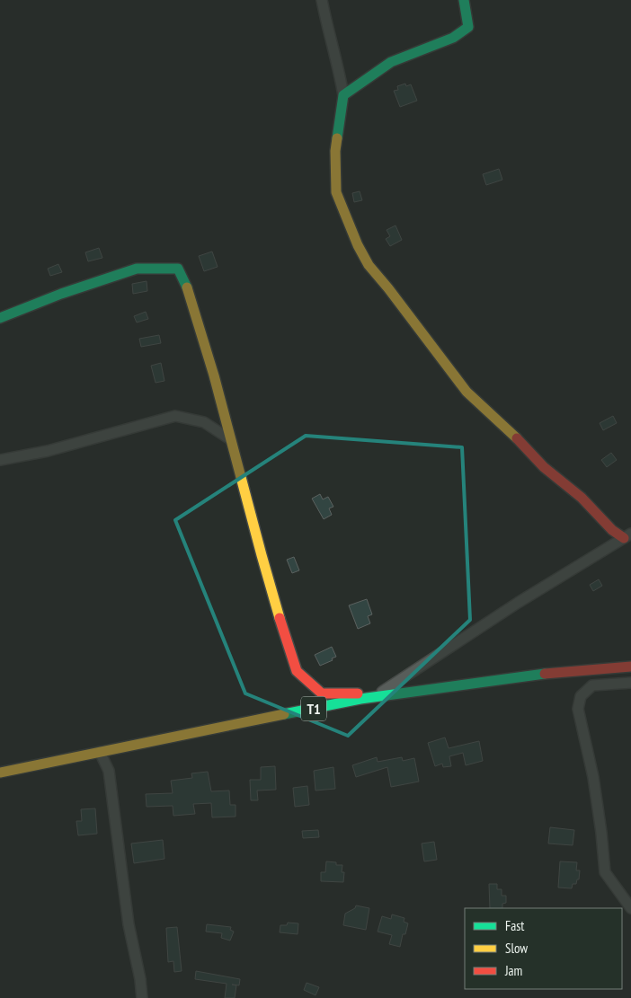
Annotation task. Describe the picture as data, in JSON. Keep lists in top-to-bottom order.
{
  "streets": {
    "main road": ["T1"]
  },
  "legend": ["Fast", "Slow", "Jam"]
}
